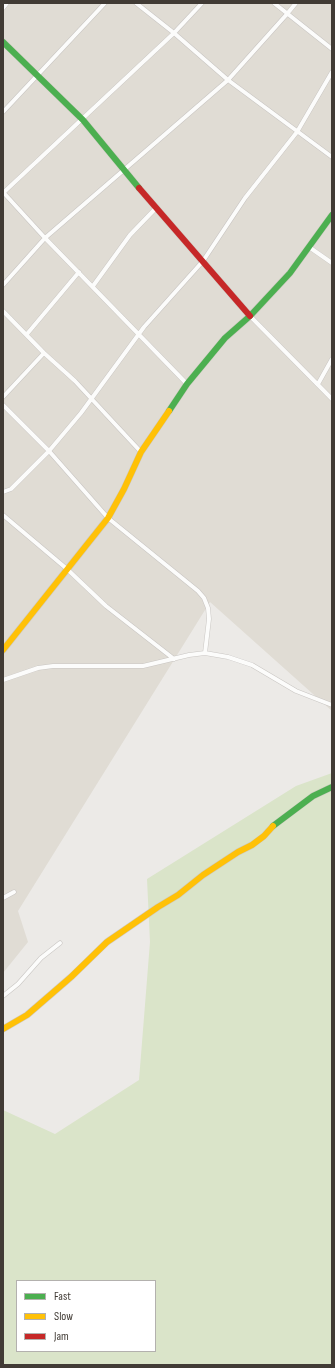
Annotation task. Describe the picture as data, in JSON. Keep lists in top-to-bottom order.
{
  "legend": ["Fast", "Slow", "Jam"]
}
